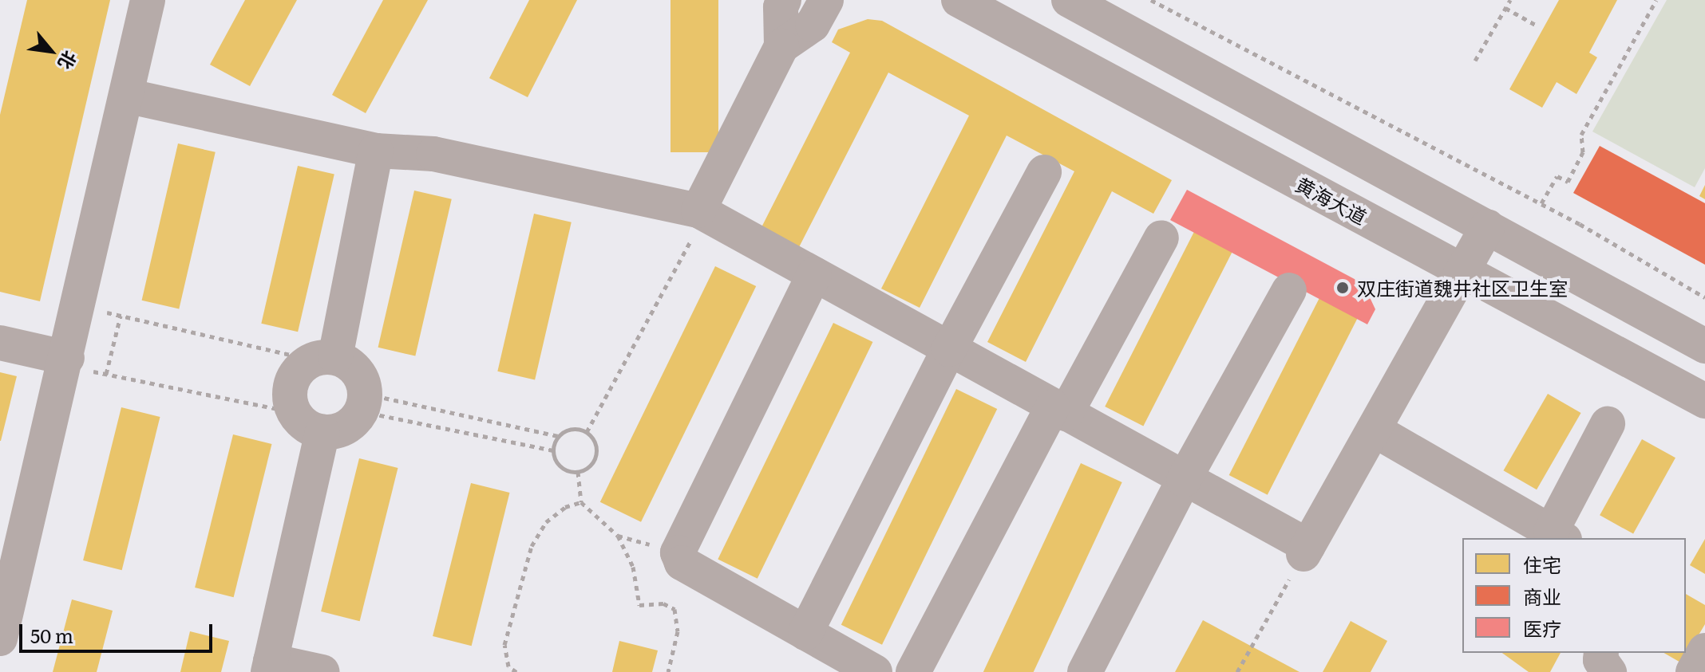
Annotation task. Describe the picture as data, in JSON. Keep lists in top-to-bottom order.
{
  "streets": {
    "street": ["黄海大道"]
  },
  "places": ["双庄街道魏井社区卫生室"],
  "legend": ["住宅", "商业", "医疗"],
  "scale_bar": "50 m",
  "north": "bottom right"
}
